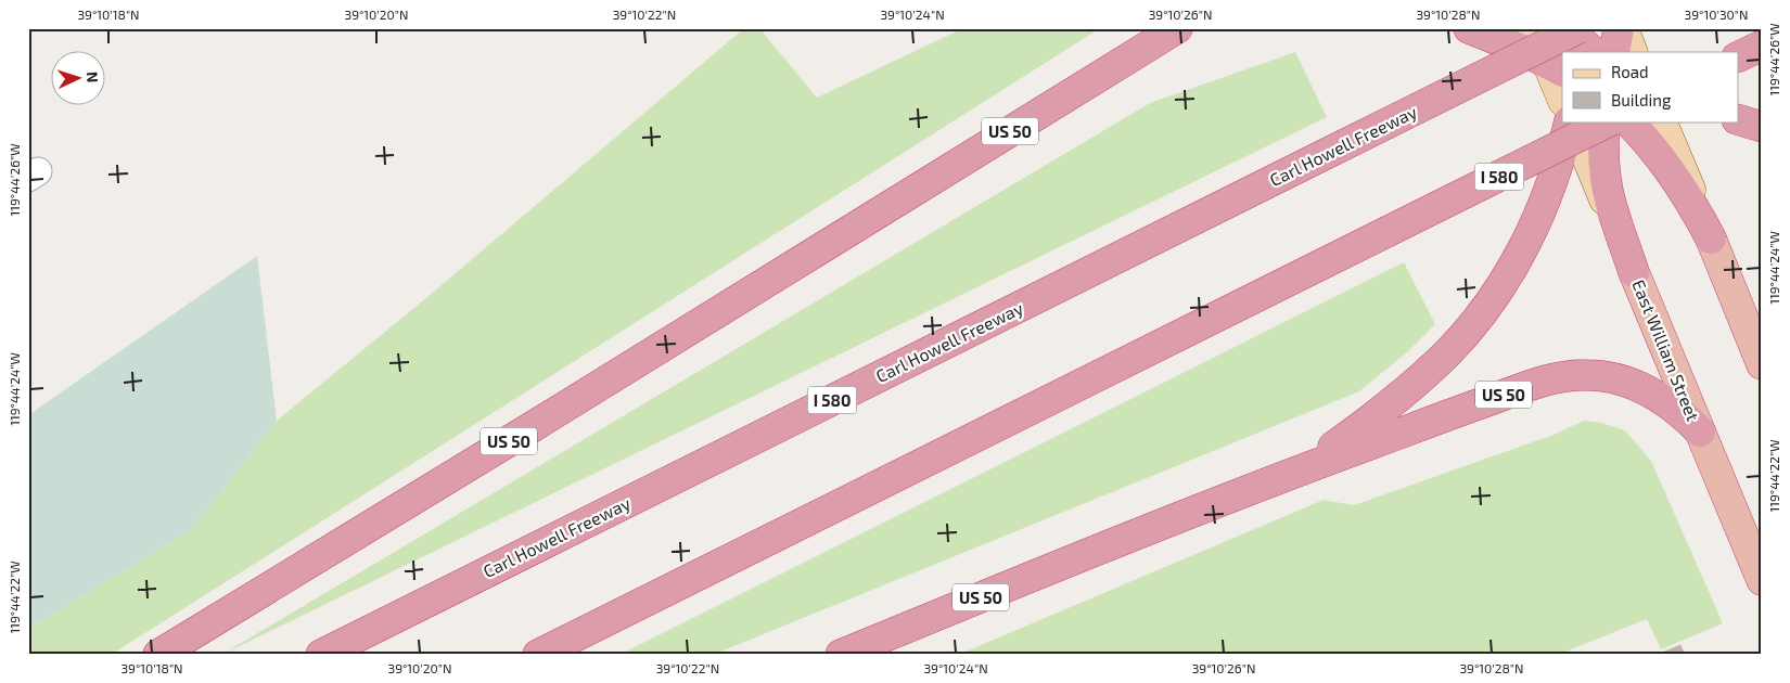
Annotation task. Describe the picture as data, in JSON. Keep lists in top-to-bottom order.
{
  "streets": {
    "highway": [
      "US 50",
      "Carl Howell Freeway",
      "I 580",
      "East William Street"
    ]
  },
  "crossings": [
    ["US 50", "East William Street"]
  ],
  "legend": ["Road", "Building"],
  "north": "right",
  "coordinates": [
    "39°10'18\"N",
    "39°10'20\"N",
    "39°10'22\"N",
    "39°10'24\"N",
    "39°10'26\"N",
    "39°10'28\"N",
    "39°10'30\"N",
    "119°44'26\"W",
    "119°44'24\"W",
    "119°44'22\"W"
  ]
}
